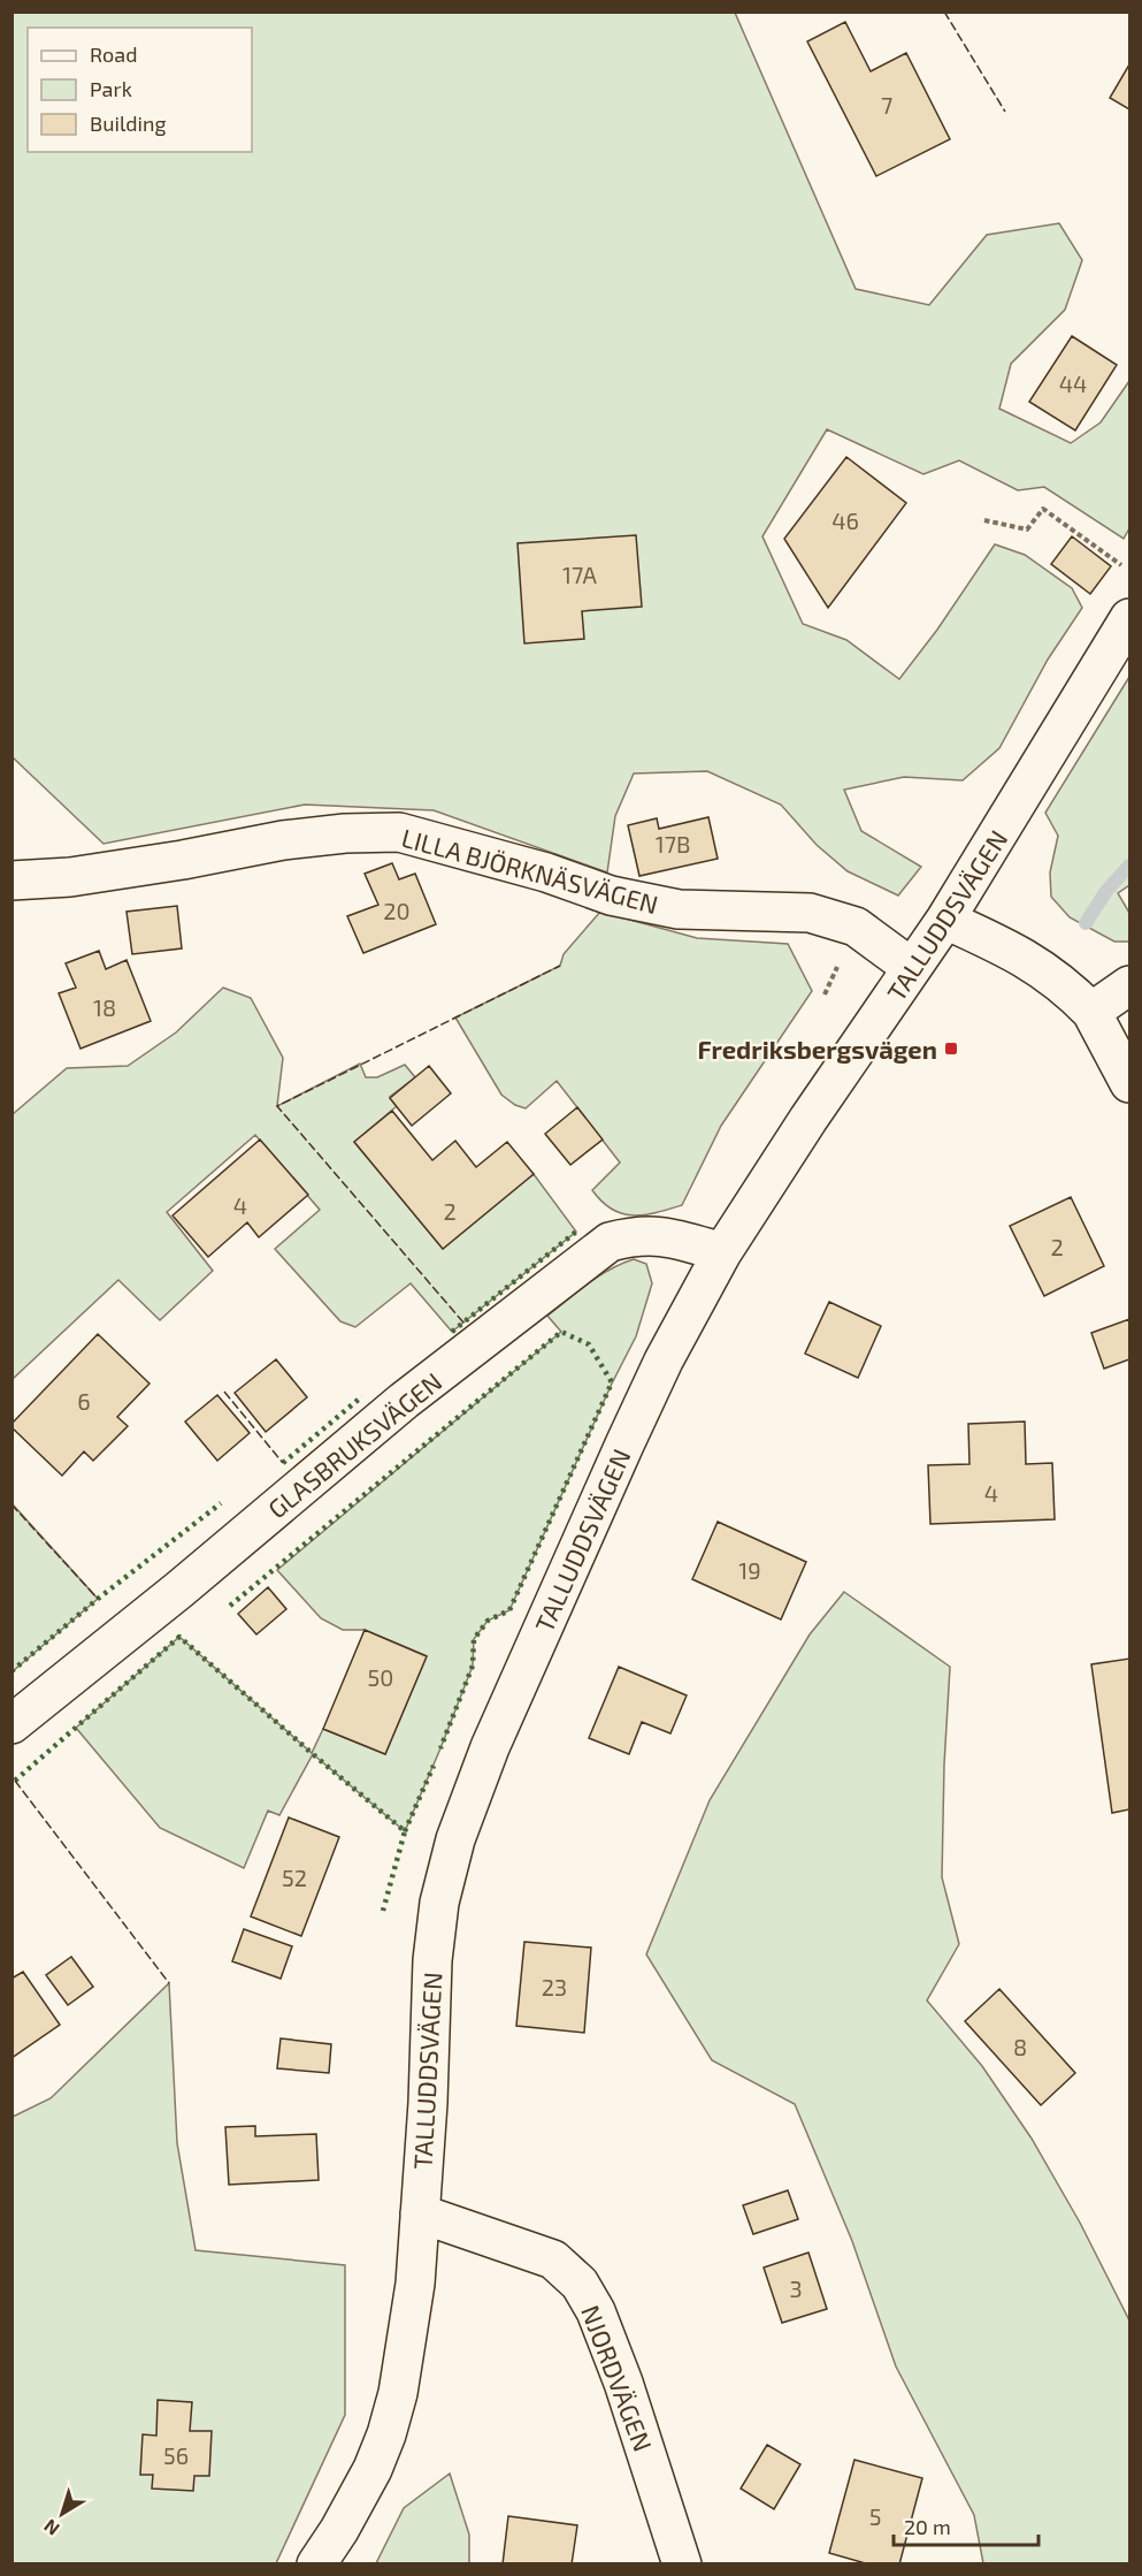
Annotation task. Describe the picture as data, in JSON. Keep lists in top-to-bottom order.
{
  "streets": {
    "street": [
      "LILLA BJÖRKNÄSVÄGEN",
      "TALLUDDSVÄGEN",
      "GLASBRUKSVÄGEN",
      "NJORDVÄGEN"
    ]
  },
  "crossings": [
    ["LILLA BJÖRKNÄSVÄGEN", "TALLUDDSVÄGEN"],
    ["TALLUDDSVÄGEN", "GLASBRUKSVÄGEN"],
    ["TALLUDDSVÄGEN", "NJORDVÄGEN"]
  ],
  "places": {
    "transit": ["Fredriksbergsvägen"]
  },
  "house_numbers": [
    "7",
    "44",
    "46",
    "17A",
    "17B",
    "20",
    "18",
    "4",
    "2",
    "2",
    "6",
    "4",
    "19",
    "50",
    "52",
    "23",
    "8",
    "3",
    "56",
    "5"
  ],
  "legend": ["Road", "Park", "Building"],
  "scale_bar": "20 m",
  "north": "bottom left"
}
